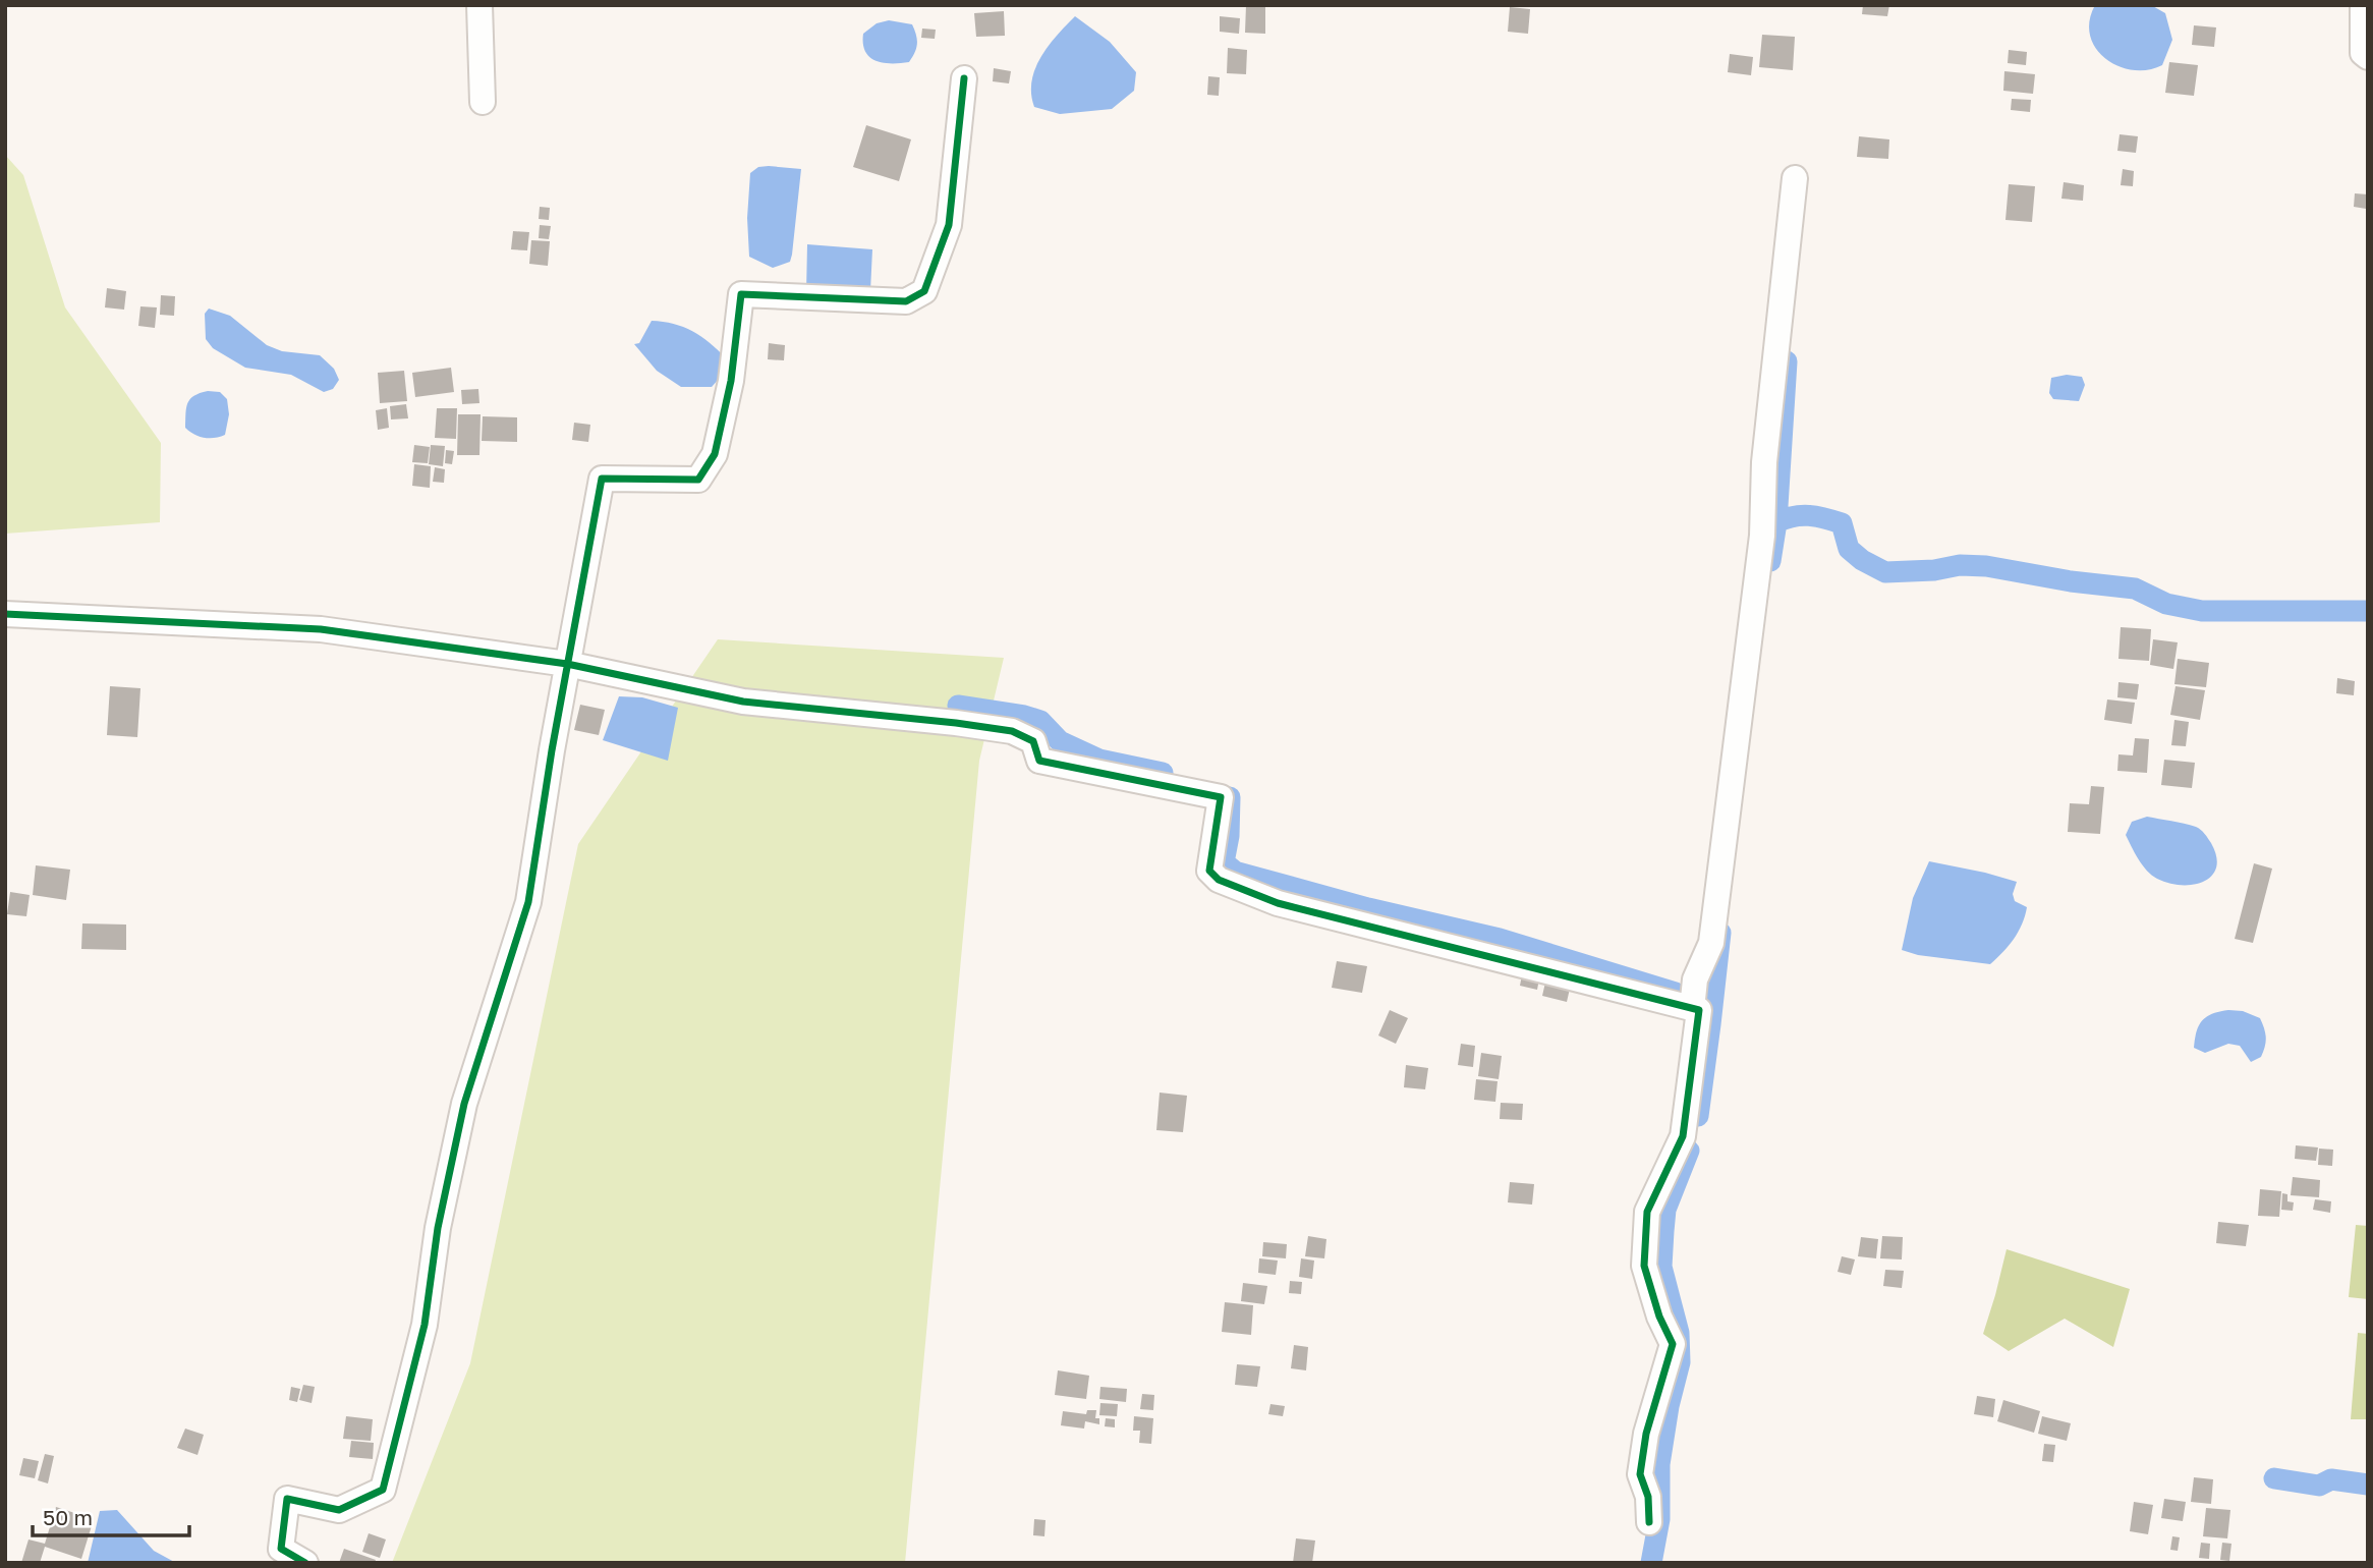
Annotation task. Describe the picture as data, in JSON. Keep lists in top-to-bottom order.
{
  "scale_bar": "50 m"
}
